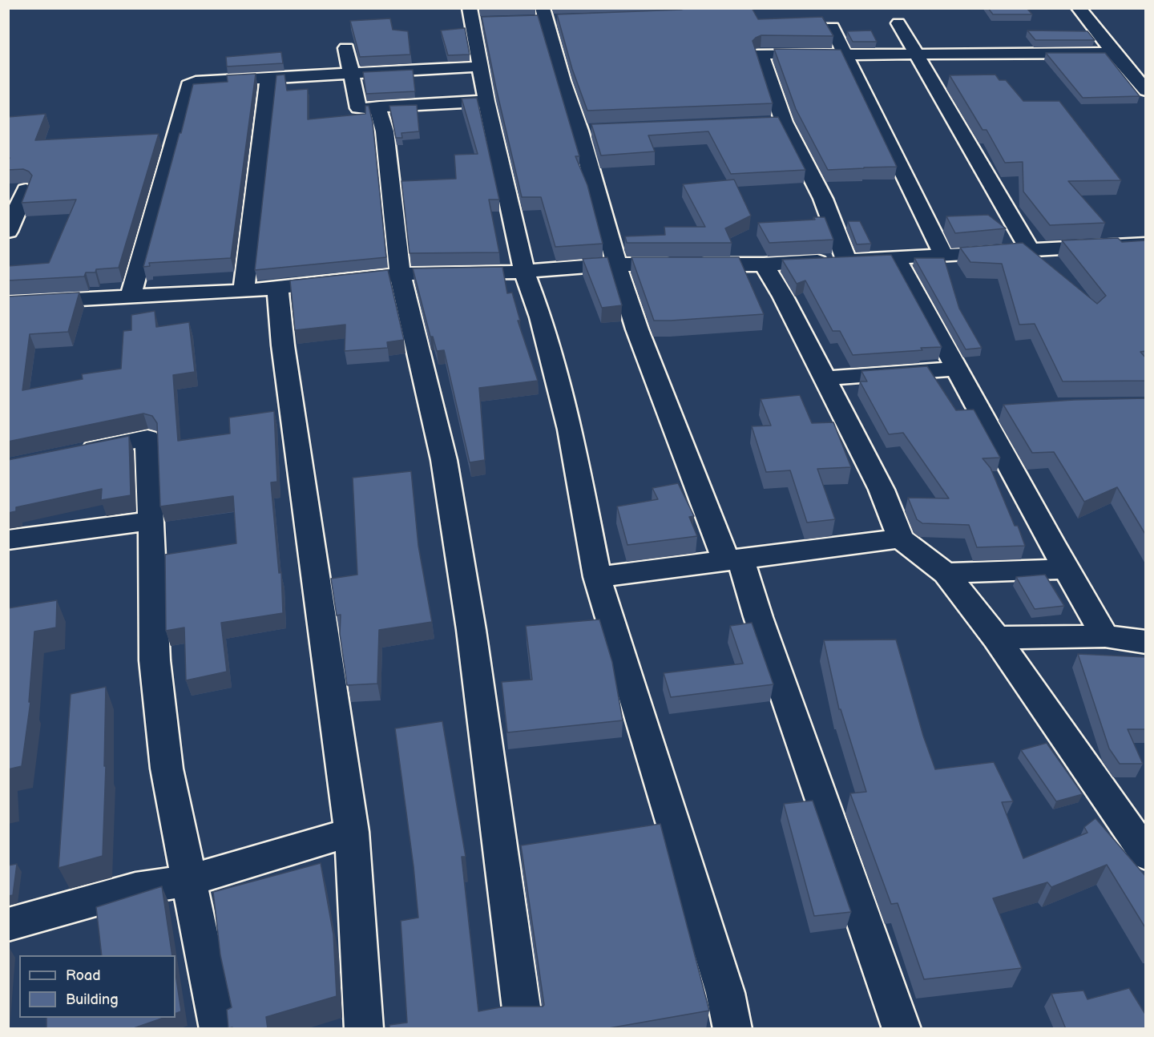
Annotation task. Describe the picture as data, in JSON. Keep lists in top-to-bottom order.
{
  "legend": ["Road", "Building"]
}
